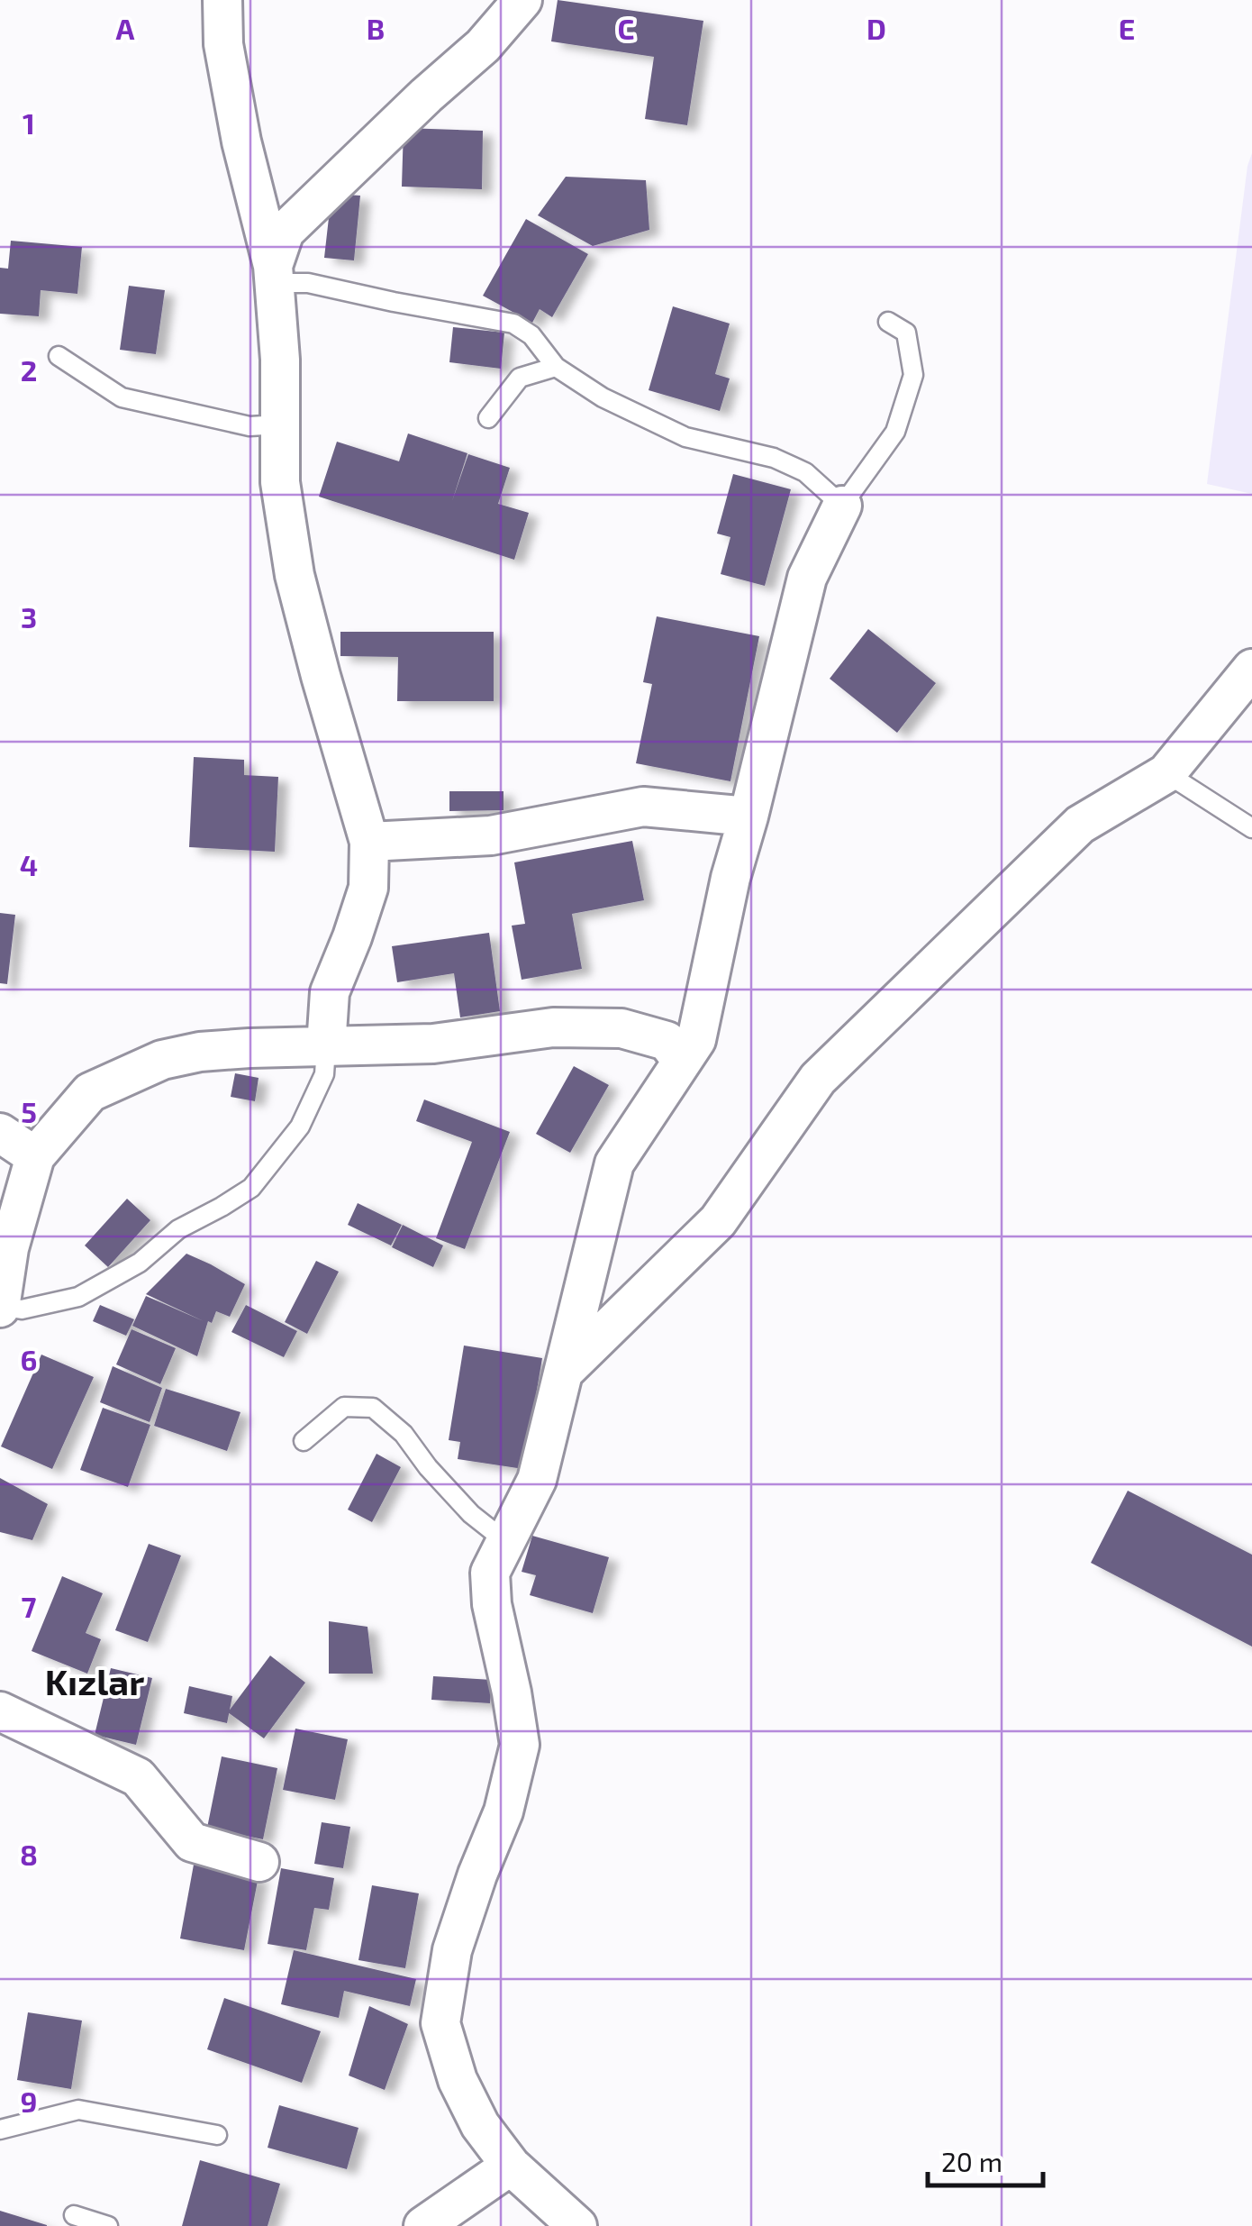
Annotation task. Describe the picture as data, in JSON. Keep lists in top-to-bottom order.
{
  "districts": ["Kızlar"],
  "scale_bar": "20 m",
  "grid": {
    "columns": [
      "A",
      "B",
      "C",
      "D",
      "E"
    ],
    "rows": [
      "1",
      "2",
      "3",
      "4",
      "5",
      "6",
      "7",
      "8",
      "9"
    ]
  }
}
